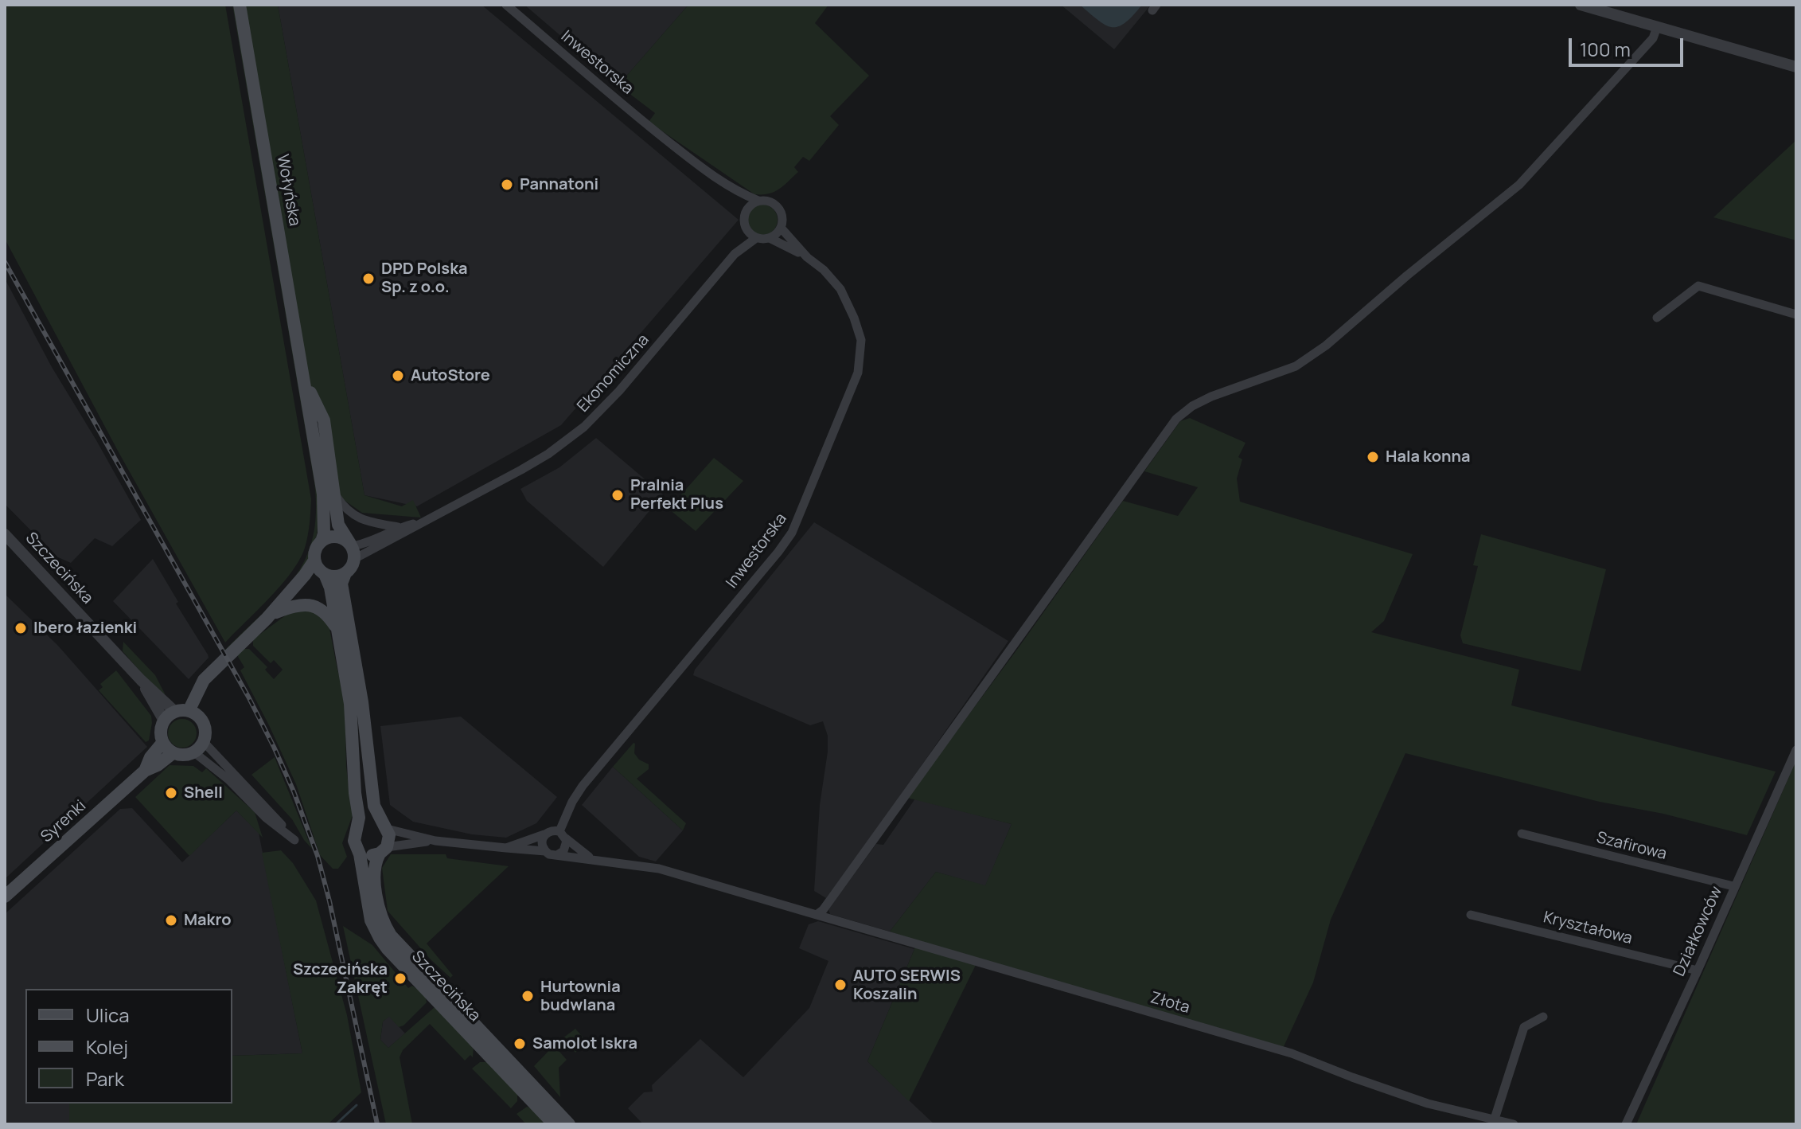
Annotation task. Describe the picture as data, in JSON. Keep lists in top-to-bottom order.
{
  "streets": {
    "main road": ["Wołyńska", "Szczecińska", "Syrenki"],
    "street": [
      "Inwestorska",
      "Ekonomiczna",
      "Szafirowa",
      "Kryształowa",
      "Działkowców",
      "Złota"
    ]
  },
  "crossings": [
    ["Inwestorska", "Ekonomiczna"],
    ["Inwestorska", "Złota"],
    ["Wołyńska", "Ekonomiczna"],
    ["Szczecińska", "Syrenki"],
    ["Szafirowa", "Działkowców"],
    ["Kryształowa", "Działkowców"]
  ],
  "places": [
    "Pannatoni",
    "DPD Polska Sp. z o.o.",
    "AutoStore",
    "Hala konna",
    "Pralnia Perfekt Plus",
    "Ibero łazienki",
    "Shell",
    "Makro",
    "Szczecińska Zakręt",
    "AUTO SERWIS Koszalin",
    "Hurtownia budwlana",
    "Samolot Iskra"
  ],
  "legend": ["Ulica", "Kolej", "Park"],
  "scale_bar": "100 m"
}
